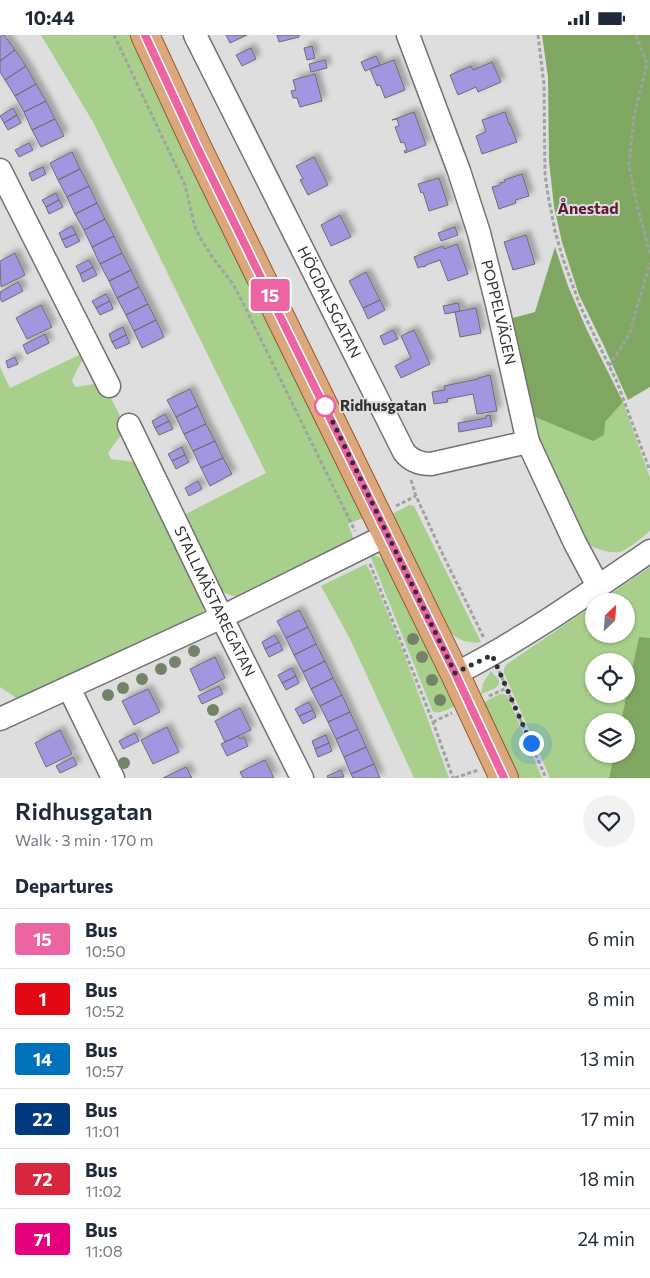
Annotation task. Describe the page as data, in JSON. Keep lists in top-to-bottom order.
{
  "streets": {
    "street": ["HÖGDALSGATAN", "POPPELVÄGEN", "STALLMÄSTAREGATAN"]
  },
  "districts": ["Ånestad"],
  "places": ["Ridhusgatan"],
  "lines": ["bus line 15"],
  "north": "top right",
  "page": {
    "status": "10:44",
    "on_map": "15",
    "heading": [
      ["Ridhusgatan", "Walk · 3 min · 170 m"],
      "Departures"
    ],
    "list": [
      {
        "mark": "15",
        "name": "Bus",
        "note": "10:50",
        "value": "6 min"
      },
      {
        "mark": "1",
        "name": "Bus",
        "note": "10:52",
        "value": "8 min"
      },
      {
        "mark": "14",
        "name": "Bus",
        "note": "10:57",
        "value": "13 min"
      },
      {
        "mark": "22",
        "name": "Bus",
        "note": "11:01",
        "value": "17 min"
      },
      {
        "mark": "72",
        "name": "Bus",
        "note": "11:02",
        "value": "18 min"
      },
      {
        "mark": "71",
        "name": "Bus",
        "note": "11:08",
        "value": "24 min"
      }
    ]
  }
}
